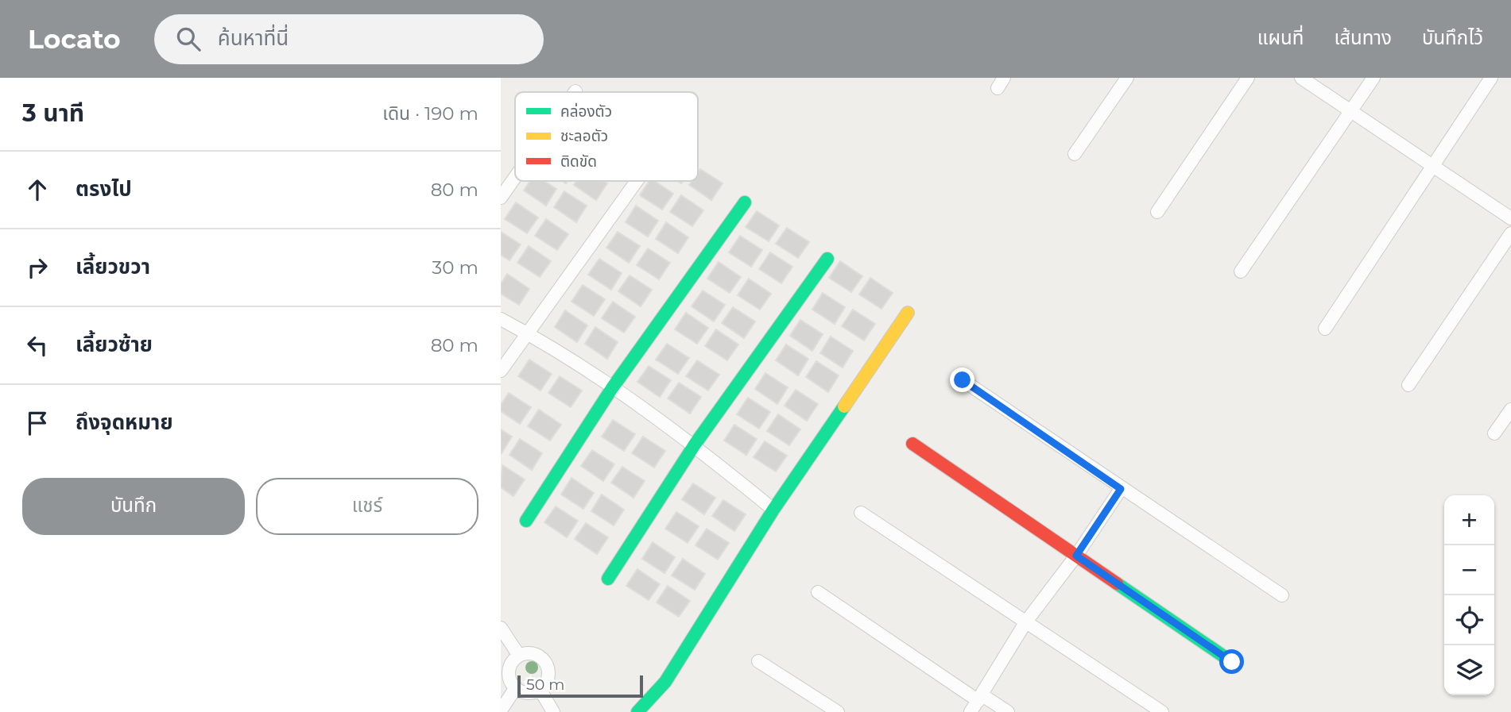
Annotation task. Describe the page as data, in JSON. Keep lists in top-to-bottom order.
{
  "legend": ["คล่องตัว", "ชะลอตัว", "ติดขัด"],
  "scale_bar": "50 m",
  "page": {
    "header": "Locato",
    "search": "ค้นหาที่นี่",
    "nav": ["แผนที่", "เส้นทาง", "บันทึกไว้"],
    "heading": ["3 นาที", "เดิน · 190 m"],
    "list": [
      ["ตรงไป", "80 m"],
      ["เลี้ยวขวา", "30 m"],
      ["เลี้ยวซ้าย", "80 m"],
      "ถึงจุดหมาย"
    ],
    "buttons": ["บันทึก", "แชร์"],
    "map_buttons": ["+", "−"],
    "scale": "50 m"
  }
}
